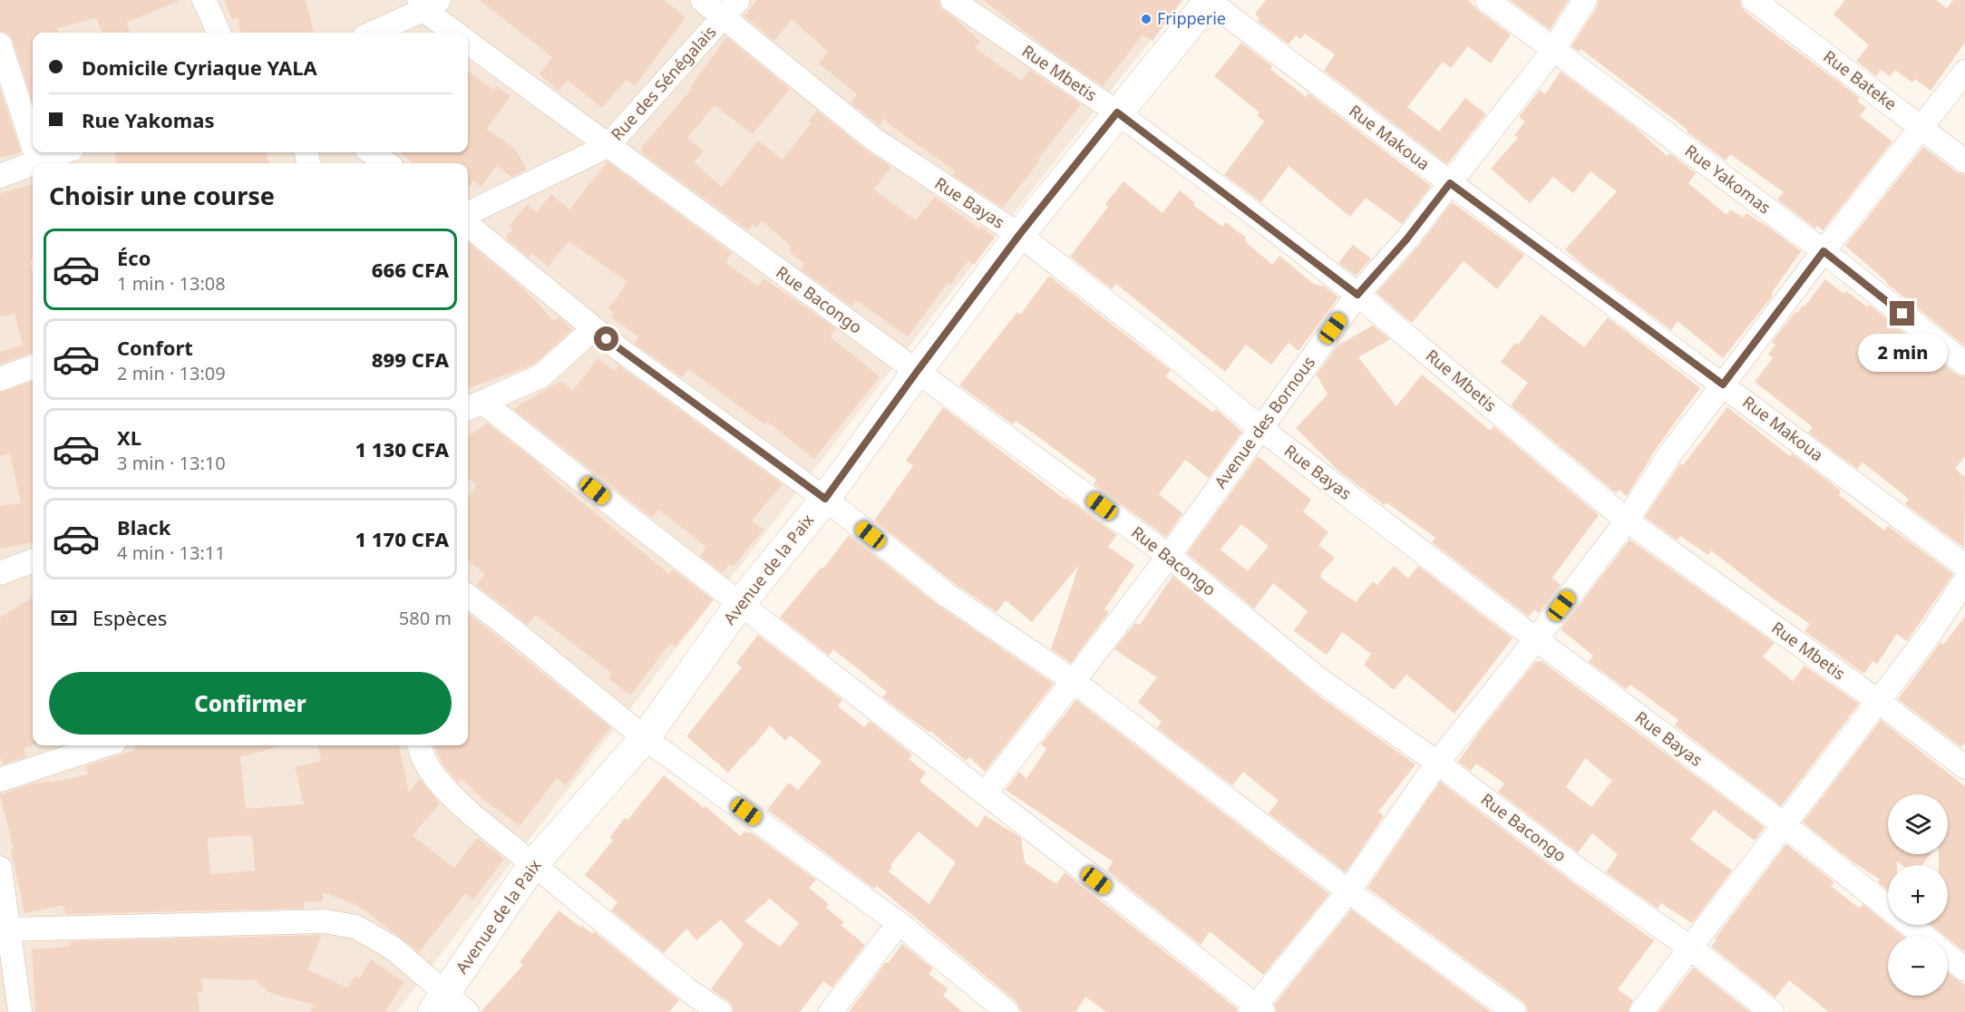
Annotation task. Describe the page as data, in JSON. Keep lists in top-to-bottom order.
{
  "streets": {
    "main road": ["Avenue de la Paix"],
    "street": [
      "Rue Mbetis",
      "Rue Bateke",
      "Rue des Sénégalais",
      "Rue Makoua",
      "Rue Yakomas",
      "Rue Bayas",
      "Rue Bacongo",
      "Avenue des Bornous"
    ]
  },
  "crossings": [
    ["Rue Mbetis", "Avenue des Bornous"],
    ["Rue Mbetis", "Avenue de la Paix"],
    ["Rue des Sénégalais", "Rue Bayas"],
    ["Rue des Sénégalais", "Rue Bacongo"],
    ["Rue Makoua", "Avenue des Bornous"],
    ["Rue Makoua", "Avenue de la Paix"],
    ["Rue Yakomas", "Avenue des Bornous"],
    ["Rue Bayas", "Avenue des Bornous"],
    ["Rue Bayas", "Avenue de la Paix"],
    ["Rue Bacongo", "Avenue des Bornous"],
    ["Rue Bacongo", "Avenue de la Paix"]
  ],
  "places": ["Fripperie"],
  "page": {
    "banner": ["Domicile Cyriaque YALA", "Rue Yakomas"],
    "heading": "Choisir une course",
    "list": [
      {
        "name": "Éco",
        "note": "1 min · 13:08",
        "value": "666 CFA"
      },
      {
        "name": "Confort",
        "note": "2 min · 13:09",
        "value": "899 CFA"
      },
      {
        "name": "XL",
        "note": "3 min · 13:10",
        "value": "1 130 CFA"
      },
      {
        "name": "Black",
        "note": "4 min · 13:11",
        "value": "1 170 CFA"
      }
    ],
    "bubble": "2 min",
    "pay": ["Espèces", "580 m"],
    "buttons": "Confirmer",
    "map_buttons": ["+", "−"]
  }
}
